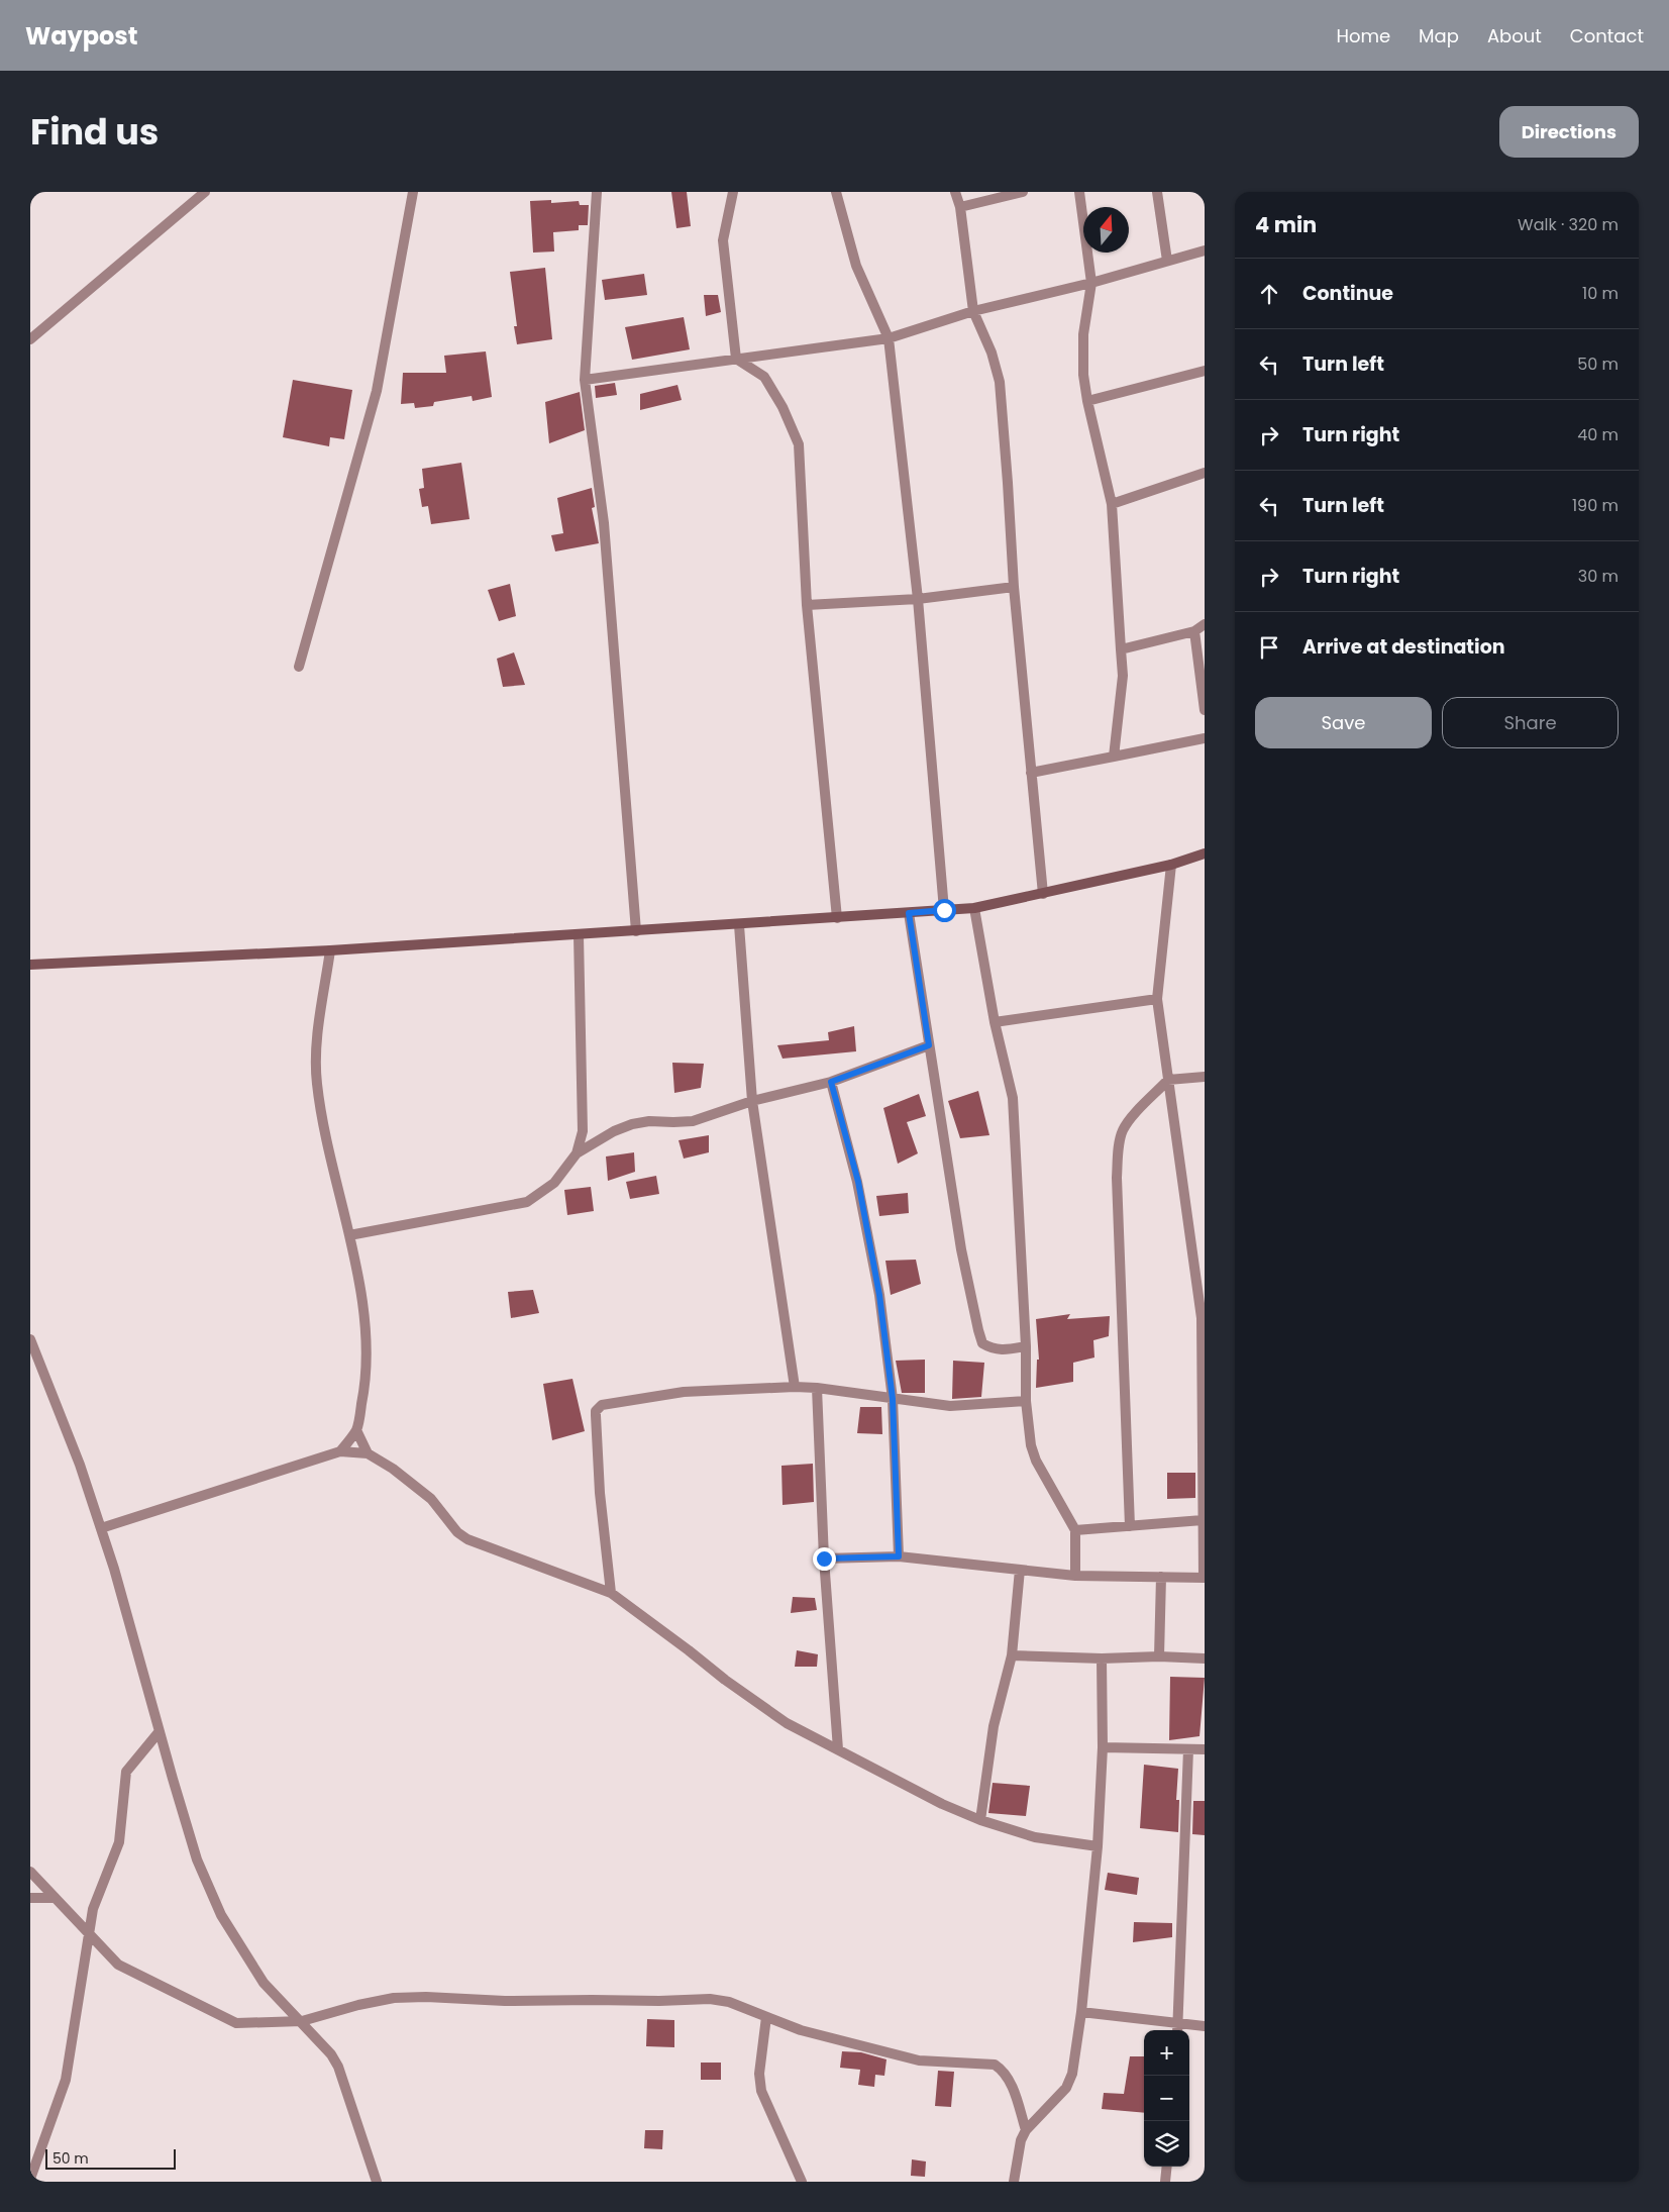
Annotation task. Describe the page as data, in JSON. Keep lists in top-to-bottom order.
{
  "scale_bar": "50 m",
  "north": "top",
  "page": {
    "header": "Waypost",
    "nav": [
      "Home",
      "Map",
      "About",
      "Contact"
    ],
    "title": "Find us",
    "buttons": [
      "Directions",
      ["Save", "Share"]
    ],
    "heading": ["4 min", "Walk · 320 m"],
    "list": [
      ["Continue", "10 m"],
      ["Turn left", "50 m"],
      ["Turn right", "40 m"],
      ["Turn left", "190 m"],
      ["Turn right", "30 m"],
      "Arrive at destination"
    ],
    "map_buttons": ["+", "−"],
    "scale": "50 m"
  }
}
